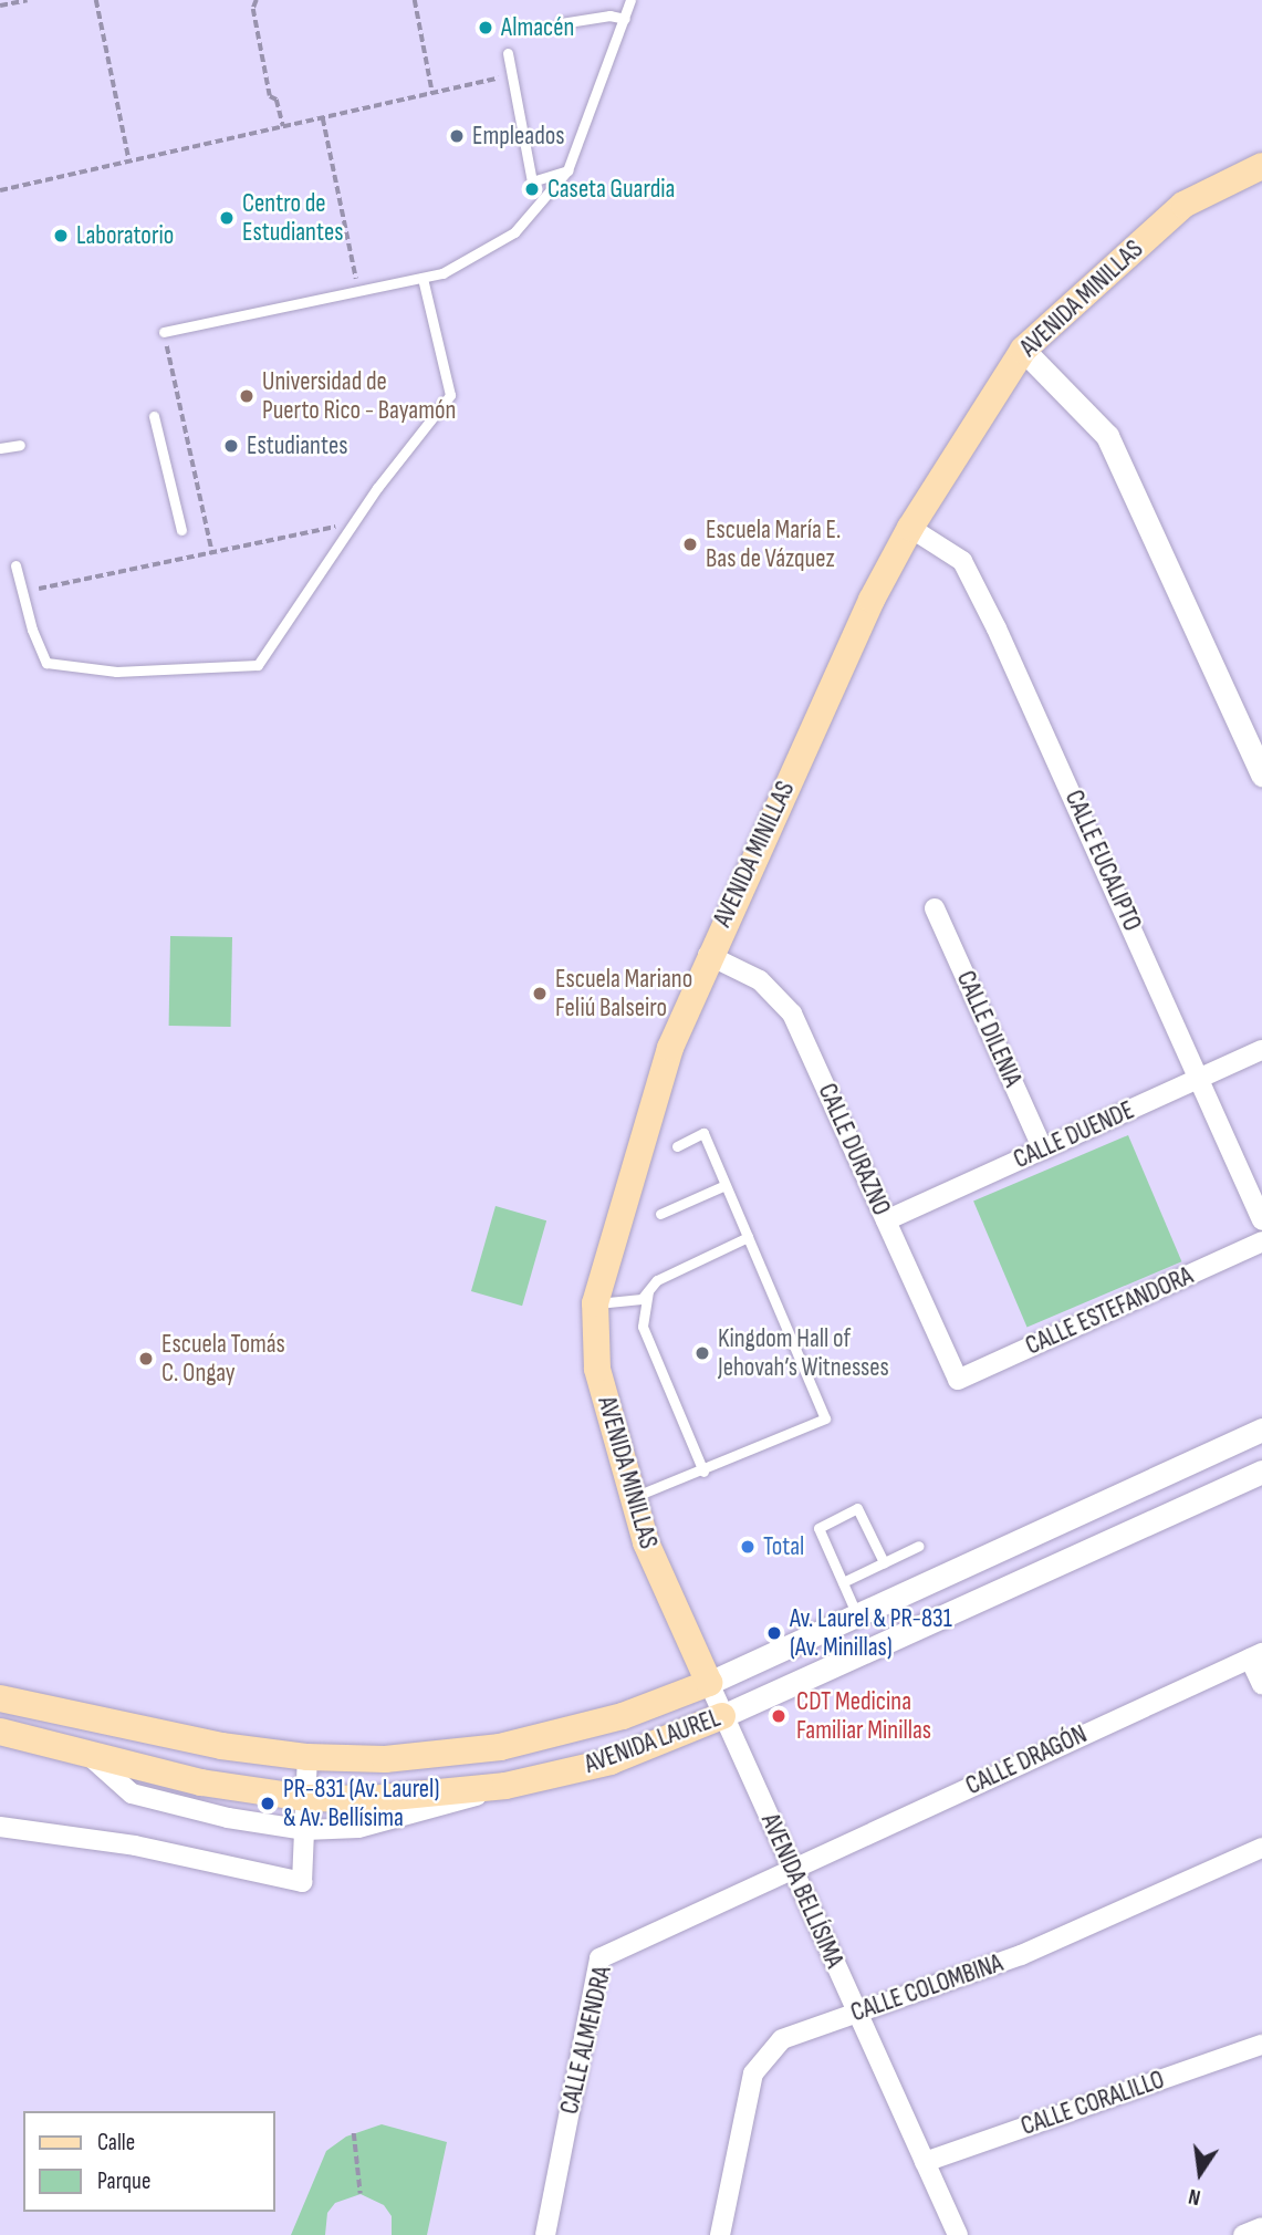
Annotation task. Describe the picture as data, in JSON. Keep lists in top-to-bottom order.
{
  "streets": {
    "main road": ["AVENIDA MINILLAS", "AVENIDA LAUREL"],
    "street": [
      "CALLE EUCALIPTO",
      "CALLE DILENIA",
      "CALLE DUENDE",
      "CALLE DURAZNO",
      "CALLE ESTEFANDORA",
      "CALLE DRAGÓN",
      "AVENIDA BELLÍSIMA",
      "CALLE COLOMBINA",
      "CALLE ALMENDRA",
      "CALLE CORALILLO"
    ]
  },
  "crossings": [
    ["AVENIDA MINILLAS", "CALLE EUCALIPTO"],
    ["AVENIDA MINILLAS", "CALLE DURAZNO"],
    ["AVENIDA MINILLAS", "AVENIDA LAUREL"],
    ["AVENIDA MINILLAS", "AVENIDA BELLÍSIMA"],
    ["CALLE EUCALIPTO", "CALLE DUENDE"],
    ["CALLE DILENIA", "CALLE DUENDE"],
    ["CALLE DUENDE", "CALLE DURAZNO"],
    ["CALLE DURAZNO", "CALLE ESTEFANDORA"],
    ["AVENIDA LAUREL", "AVENIDA BELLÍSIMA"],
    ["CALLE DRAGÓN", "AVENIDA BELLÍSIMA"],
    ["CALLE DRAGÓN", "CALLE ALMENDRA"],
    ["AVENIDA BELLÍSIMA", "CALLE COLOMBINA"],
    ["AVENIDA BELLÍSIMA", "CALLE ALMENDRA"],
    ["AVENIDA BELLÍSIMA", "CALLE CORALILLO"]
  ],
  "places": [
    "Almacén",
    "Empleados",
    "Caseta Guardia",
    "Centro de Estudiantes",
    "Laboratorio",
    "Universidad de Puerto Rico - Bayamón",
    "Estudiantes",
    "Escuela María E. Bas de Vázquez",
    "Escuela Mariano Feliú Balseiro",
    "Kingdom Hall of Jehovah’s Witnesses",
    "Escuela Tomás C. Ongay",
    "Total",
    "Av. Laurel & PR-831 (Av. Minillas)",
    "CDT Medicina Familiar Minillas",
    "PR-831 (Av. Laurel) & Av. Bellísima"
  ],
  "legend": ["Calle", "Parque"],
  "north": "bottom"
}
